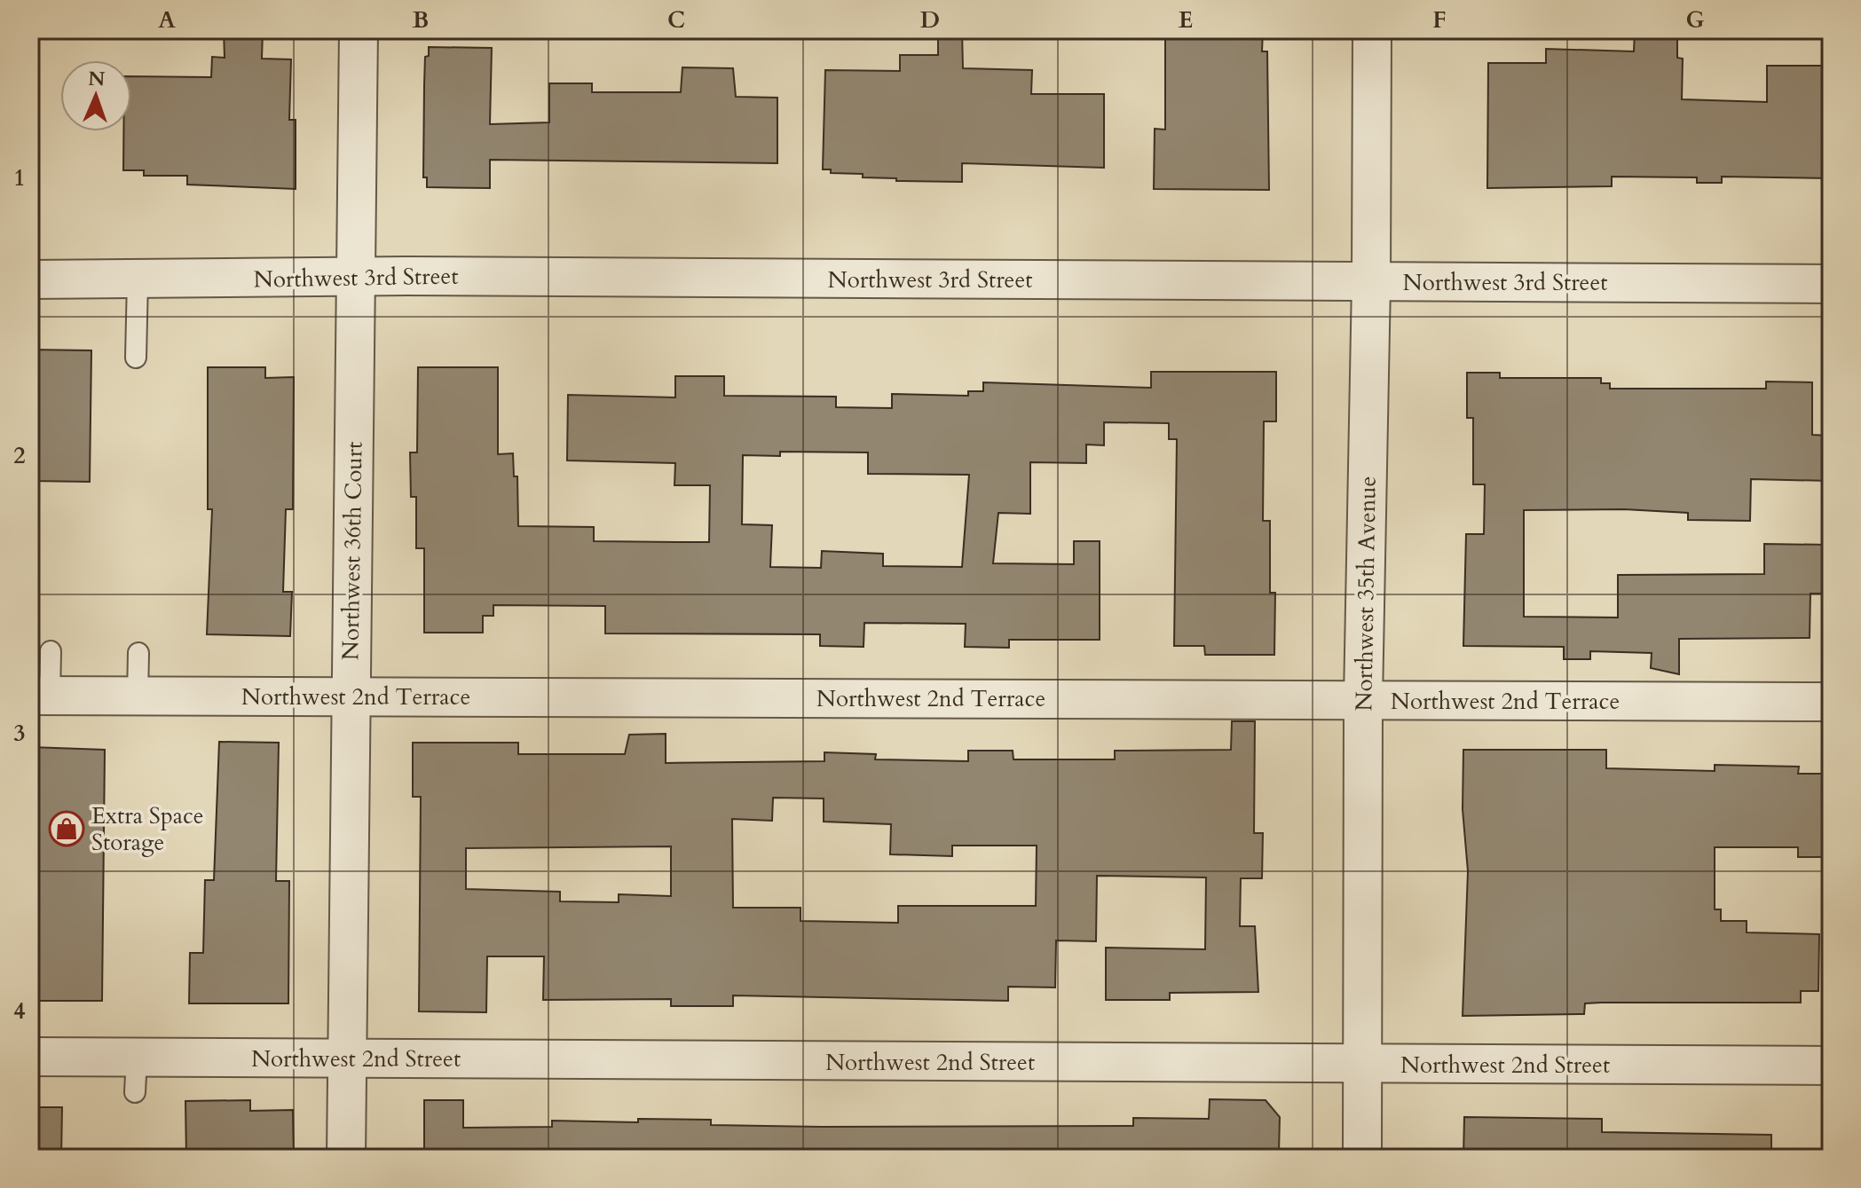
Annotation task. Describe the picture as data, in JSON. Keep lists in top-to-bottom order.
{
  "streets": {
    "street": [
      "Northwest 3rd Street",
      "Northwest 36th Court",
      "Northwest 35th Avenue",
      "Northwest 2nd Terrace",
      "Northwest 2nd Street"
    ]
  },
  "crossings": [
    ["Northwest 3rd Street", "Northwest 36th Court"],
    ["Northwest 3rd Street", "Northwest 35th Avenue"],
    ["Northwest 36th Court", "Northwest 2nd Terrace"],
    ["Northwest 36th Court", "Northwest 2nd Street"],
    ["Northwest 35th Avenue", "Northwest 2nd Terrace"],
    ["Northwest 35th Avenue", "Northwest 2nd Street"]
  ],
  "places": {
    "shop": ["Extra Space Storage"]
  },
  "north": "top",
  "grid": {
    "columns": [
      "A",
      "B",
      "C",
      "D",
      "E",
      "F",
      "G"
    ],
    "rows": [
      "1",
      "2",
      "3",
      "4"
    ]
  }
}
